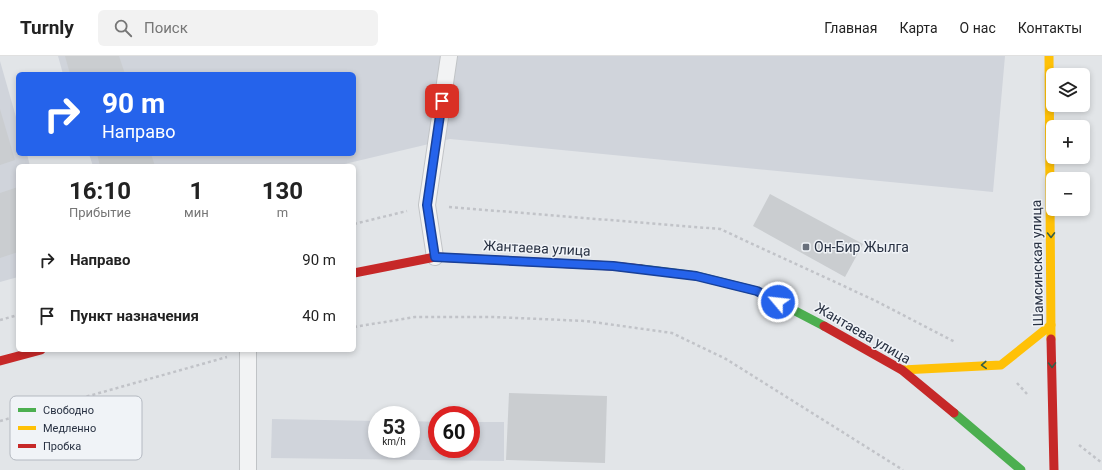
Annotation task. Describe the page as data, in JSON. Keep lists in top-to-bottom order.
{
  "streets": {
    "main road": ["Жантаева улица", "Шамсинская улица"]
  },
  "one_way": ["Шамсинская улица"],
  "places": {
    "transit": ["Он-Бир Жылга"]
  },
  "legend": ["Свободно", "Медленно", "Пробка"],
  "page": {
    "header": "Turnly",
    "search": "Поиск",
    "nav": [
      "Главная",
      "Карта",
      "О нас",
      "Контакты"
    ],
    "map_buttons": ["+", "−"],
    "turn": ["90 m", "Направо"],
    "eta": [
      "16:10",
      "Прибытие",
      "1",
      "мин",
      "130",
      "m"
    ],
    "list": [
      {
        "name": "Направо",
        "value": "90 m"
      },
      {
        "name": "Пункт назначения",
        "value": "40 m"
      }
    ],
    "speed": "53 km/h",
    "limit": "60"
  }
}
